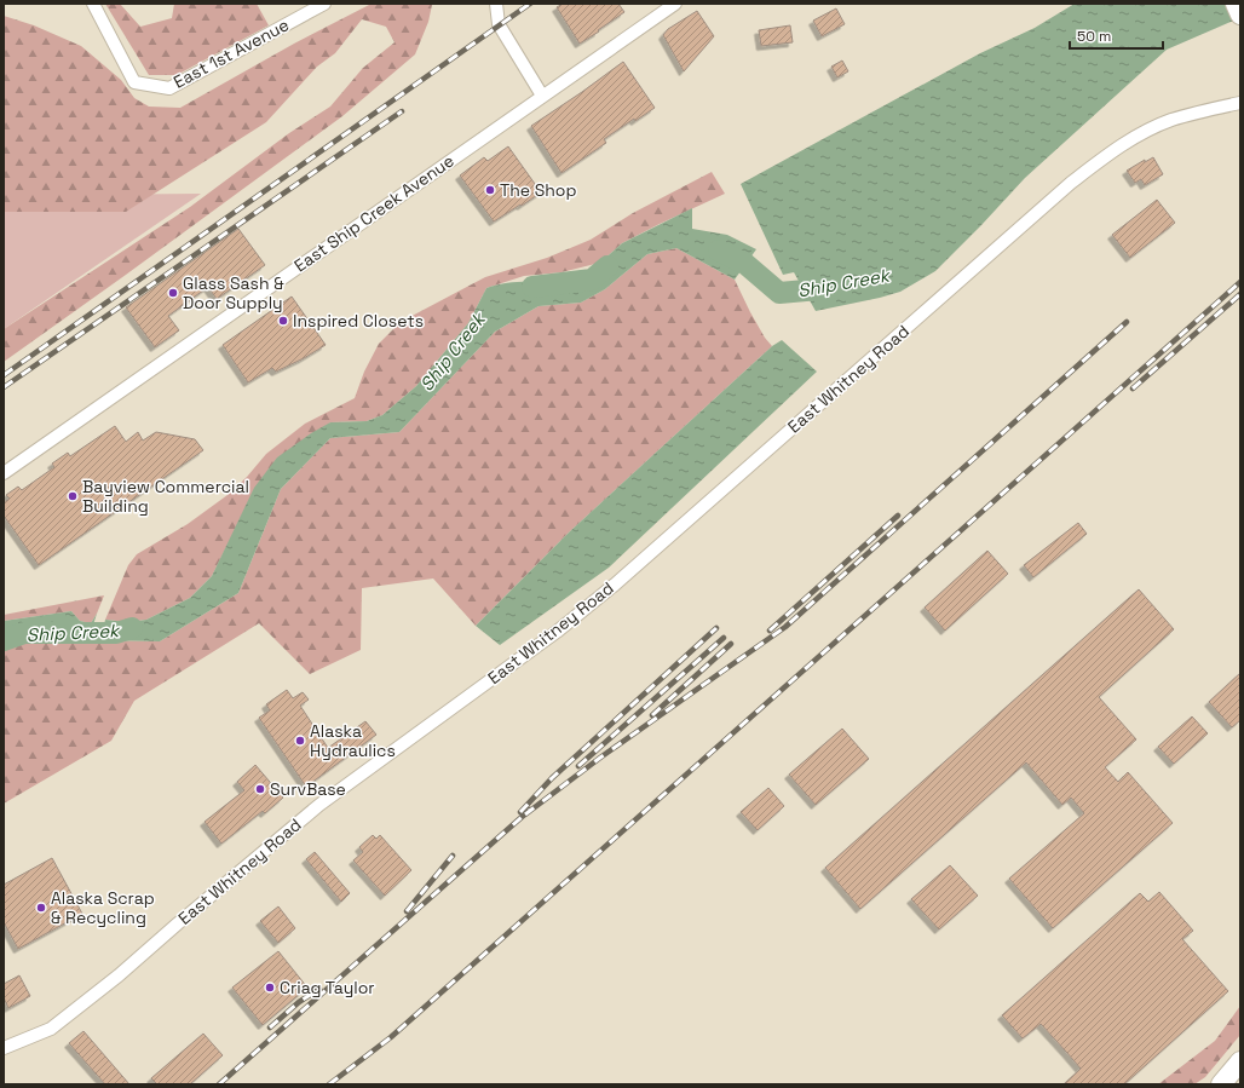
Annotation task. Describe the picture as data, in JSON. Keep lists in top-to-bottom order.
{
  "streets": {
    "street": ["East 1st Avenue", "East Ship Creek Avenue", "East Whitney Road"]
  },
  "water": ["Ship Creek"],
  "places": [
    "The Shop",
    "Glass Sash & Door Supply",
    "Inspired Closets",
    "Bayview Commercial Building",
    "Alaska Hydraulics",
    "SurvBase",
    "Alaska Scrap & Recycling",
    "Criag Taylor"
  ],
  "scale_bar": "50 m"
}
